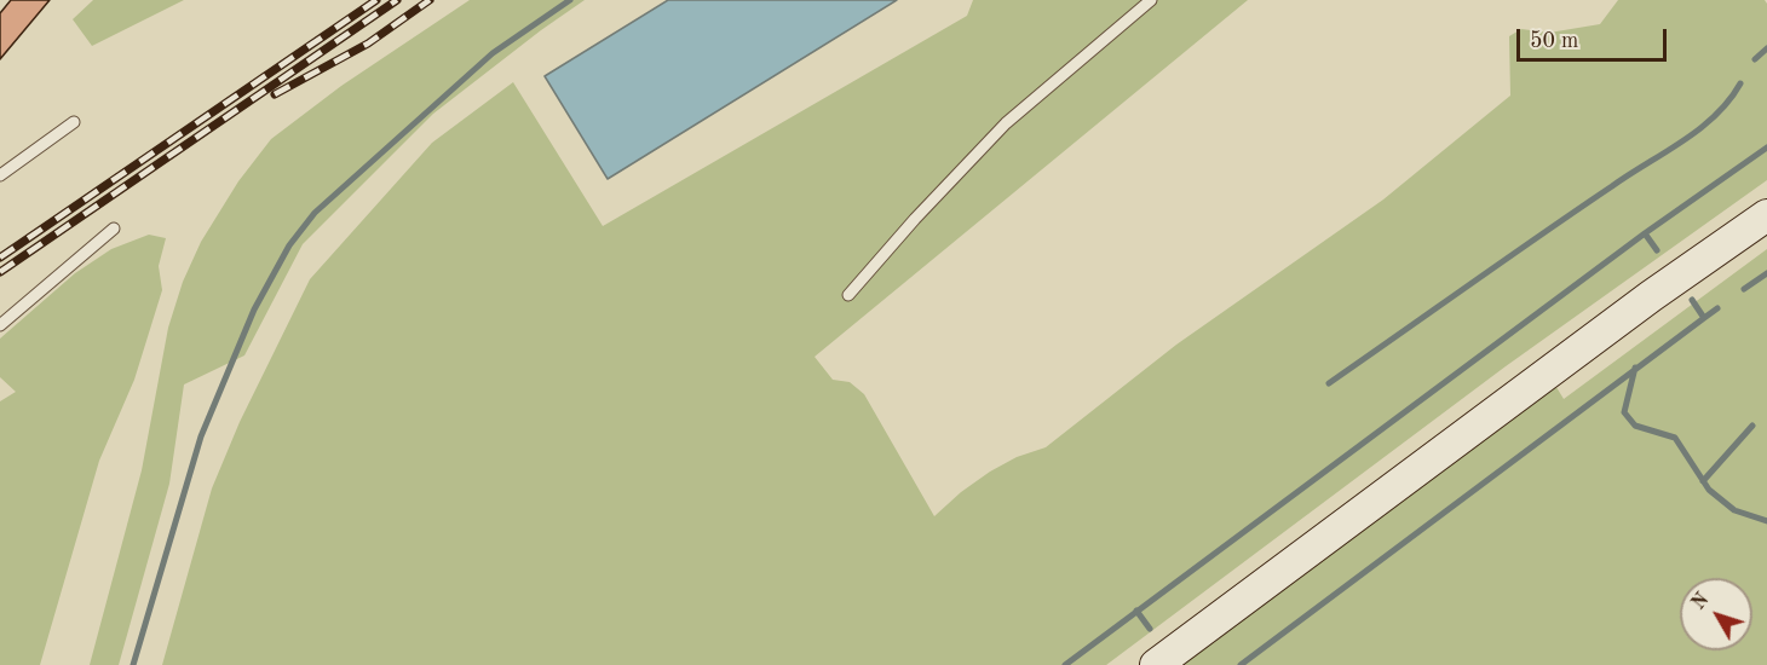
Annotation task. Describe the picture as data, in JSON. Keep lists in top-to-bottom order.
{
  "scale_bar": "50 m",
  "north": "top left"
}
